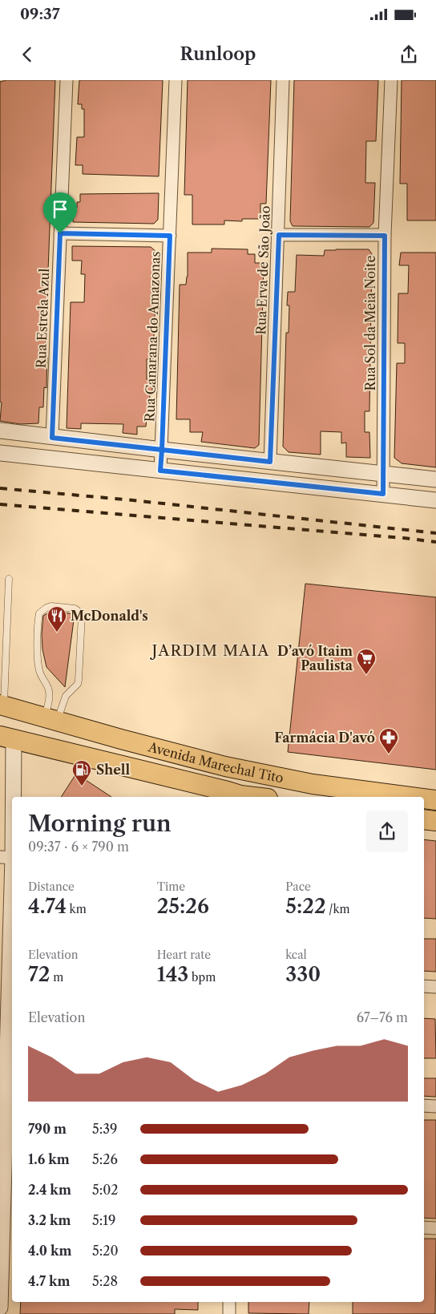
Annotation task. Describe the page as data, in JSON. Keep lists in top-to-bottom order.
{
  "streets": {
    "main road": ["Avenida Marechal Tito"],
    "street": [
      "Rua Erva de São João",
      "Rua Estrela Azul",
      "Rua Sol da Meia Noite",
      "Rua Canarana do Amazonas"
    ]
  },
  "districts": ["JARDIM MAIA"],
  "places": {
    "restaurant": ["McDonald's"],
    "supermarket": ["D’avó Itaim Paulista"],
    "pharmacy": ["Farmácia D'avó"],
    "fuel station": ["Shell"]
  },
  "page": {
    "status": "09:37",
    "header": "Runloop",
    "heading": ["Morning run", "09:37 · 6 × 790 m"],
    "stats": [
      ["Distance", "4.74 km"],
      ["Time", "25:26"],
      ["Pace", "5:22 /km"],
      ["Elevation", "72 m"],
      ["Heart rate", "143 bpm"],
      ["kcal", "330"]
    ],
    "chart": ["Elevation", "67–76 m"],
    "list": [
      {
        "name": "790 m",
        "note": "5:39"
      },
      {
        "name": "1.6 km",
        "note": "5:26"
      },
      {
        "name": "2.4 km",
        "note": "5:02"
      },
      {
        "name": "3.2 km",
        "note": "5:19"
      },
      {
        "name": "4.0 km",
        "note": "5:20"
      },
      {
        "name": "4.7 km",
        "note": "5:28"
      }
    ]
  }
}
